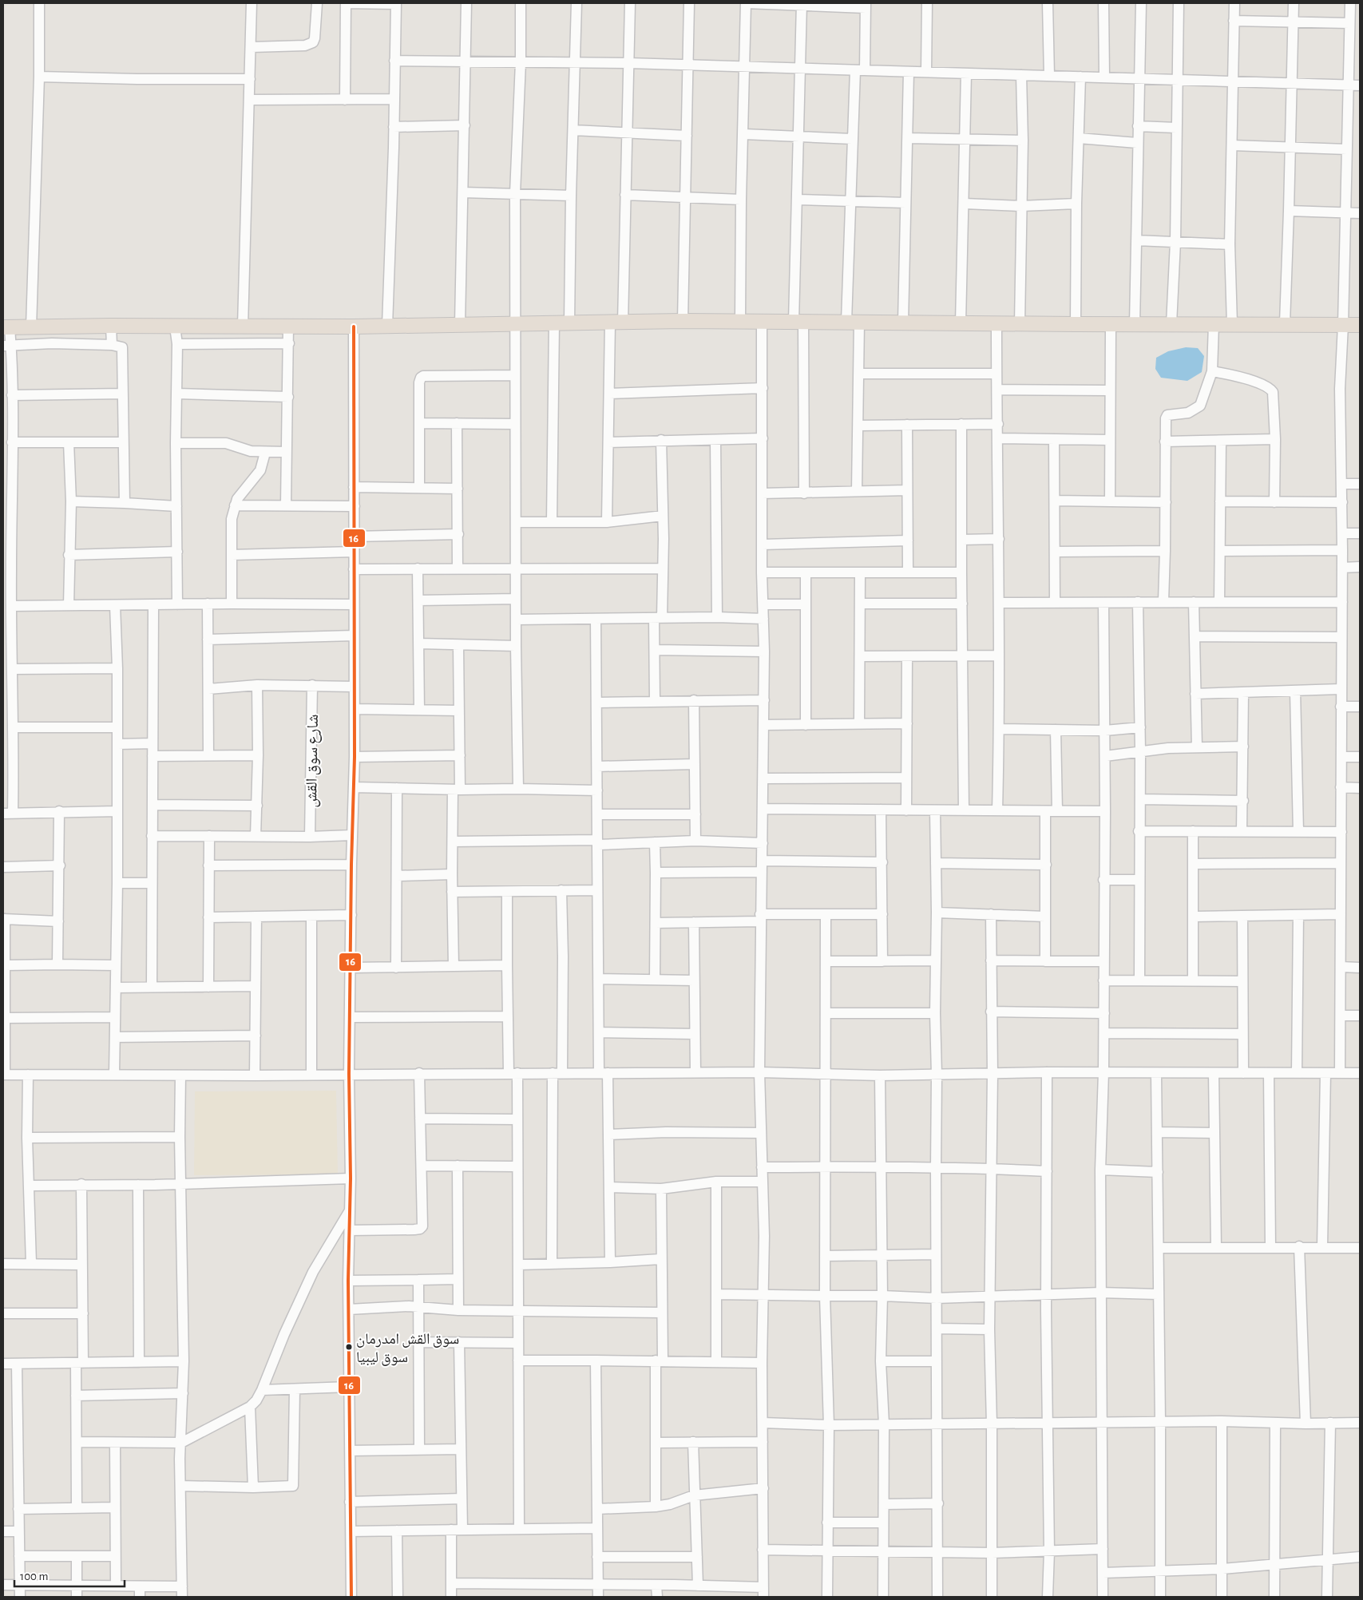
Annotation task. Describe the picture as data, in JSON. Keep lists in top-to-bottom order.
{
  "streets": {
    "street": ["شارع سوق القش"]
  },
  "places": ["سوق القش امدرمان سوق ليبيا"],
  "lines": ["transit line 16"],
  "scale_bar": "100 m"
}
